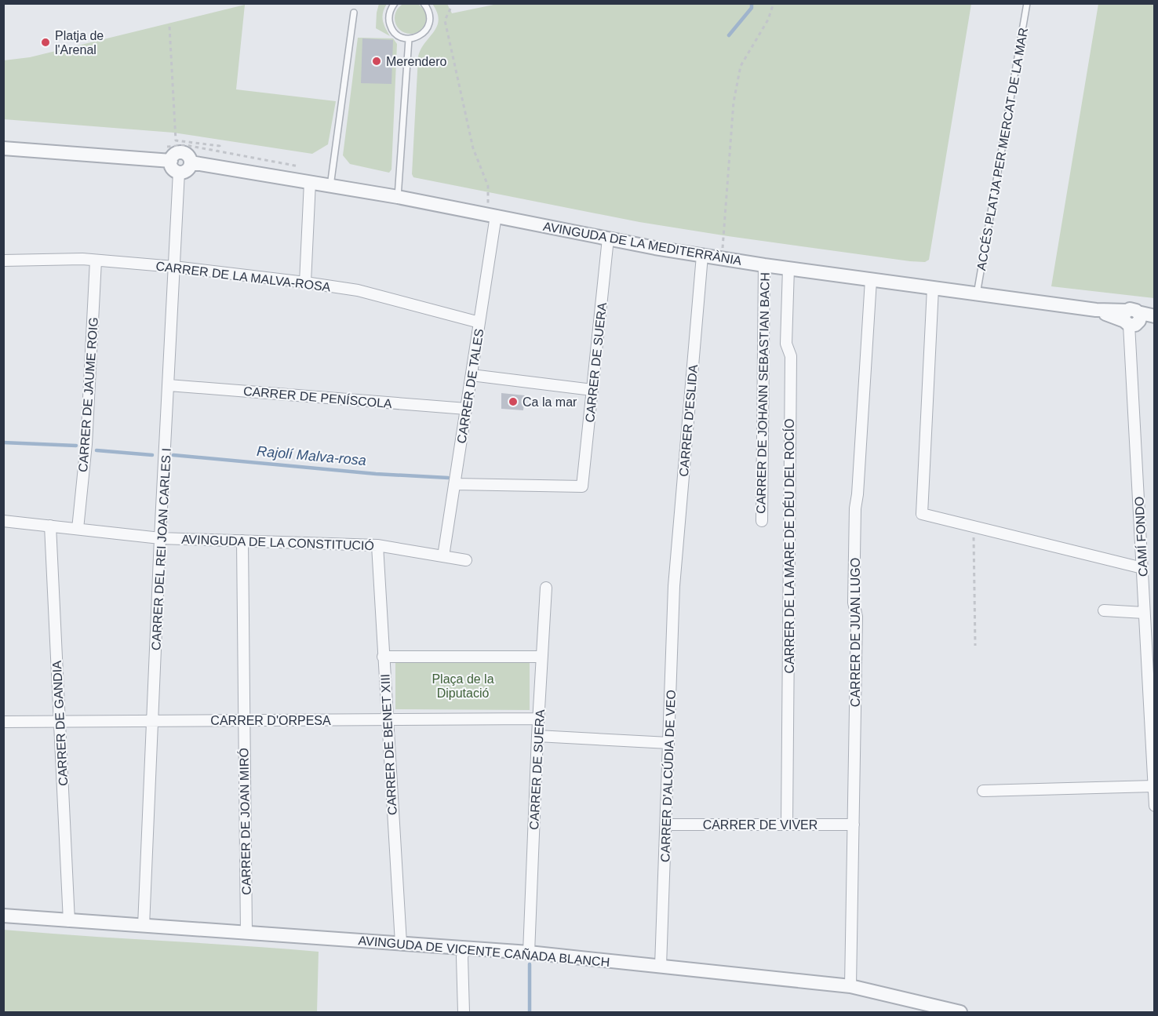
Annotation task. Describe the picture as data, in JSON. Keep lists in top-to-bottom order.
{
  "streets": {
    "street": [
      "AVINGUDA DE LA MEDITERRÀNIA",
      "CARRER DE LA MALVA-ROSA",
      "CARRER DE SUERA",
      "CARRER DE TALES",
      "CARRER DE JOHANN SEBASTIAN BACH",
      "CARRER DE JAUME ROIG",
      "CARRER DE PENÍSCOLA",
      "CARRER D'ESLIDA",
      "CAMÍ FONDO",
      "AVINGUDA DE LA CONSTITUCIÓ",
      "CARRER DE LA MARE DE DÉU DEL ROCÍO",
      "CARRER DEL REI JOAN CARLES I",
      "CARRER DE JUAN LUGO",
      "CARRER D'ORPESA",
      "CARRER DE GANDIA",
      "CARRER DE BENET XIII",
      "CARRER D'ALCÚDIA DE VEO",
      "CARRER DE JOAN MIRÓ",
      "CARRER DE VIVER",
      "AVINGUDA DE VICENTE CAÑADA BLANCH"
    ],
    "lane": ["ACCÉS PLATJA PER MERCAT DE LA MAR"]
  },
  "crossings": [
    ["ACCÉS PLATJA PER MERCAT DE LA MAR", "AVINGUDA DE LA MEDITERRÀNIA"],
    ["AVINGUDA DE LA MEDITERRÀNIA", "CARRER DE SUERA"],
    ["AVINGUDA DE LA MEDITERRÀNIA", "CARRER DE TALES"],
    ["AVINGUDA DE LA MEDITERRÀNIA", "CARRER DE JOHANN SEBASTIAN BACH"],
    ["AVINGUDA DE LA MEDITERRÀNIA", "CARRER D'ESLIDA"],
    ["AVINGUDA DE LA MEDITERRÀNIA", "CAMÍ FONDO"],
    ["AVINGUDA DE LA MEDITERRÀNIA", "CARRER DE LA MARE DE DÉU DEL ROCÍO"],
    ["AVINGUDA DE LA MEDITERRÀNIA", "CARRER DEL REI JOAN CARLES I"],
    ["AVINGUDA DE LA MEDITERRÀNIA", "CARRER DE JUAN LUGO"],
    ["CARRER DE LA MALVA-ROSA", "CARRER DE TALES"],
    ["CARRER DE LA MALVA-ROSA", "CARRER DE JAUME ROIG"],
    ["CARRER DE LA MALVA-ROSA", "CARRER DEL REI JOAN CARLES I"],
    ["CARRER DE SUERA", "CARRER DE TALES"],
    ["CARRER DE SUERA", "CARRER D'ORPESA"],
    ["CARRER DE SUERA", "AVINGUDA DE VICENTE CAÑADA BLANCH"],
    ["CARRER DE TALES", "CARRER DE PENÍSCOLA"],
    ["CARRER DE TALES", "AVINGUDA DE LA CONSTITUCIÓ"],
    ["CARRER DE JAUME ROIG", "AVINGUDA DE LA CONSTITUCIÓ"],
    ["CARRER DE PENÍSCOLA", "CARRER DEL REI JOAN CARLES I"],
    ["CARRER D'ESLIDA", "CARRER D'ALCÚDIA DE VEO"],
    ["AVINGUDA DE LA CONSTITUCIÓ", "CARRER DEL REI JOAN CARLES I"],
    ["AVINGUDA DE LA CONSTITUCIÓ", "CARRER DE GANDIA"],
    ["AVINGUDA DE LA CONSTITUCIÓ", "CARRER DE BENET XIII"],
    ["AVINGUDA DE LA CONSTITUCIÓ", "CARRER DE JOAN MIRÓ"],
    ["CARRER DE LA MARE DE DÉU DEL ROCÍO", "CARRER DE VIVER"],
    ["CARRER DEL REI JOAN CARLES I", "CARRER D'ORPESA"],
    ["CARRER DEL REI JOAN CARLES I", "AVINGUDA DE VICENTE CAÑADA BLANCH"],
    ["CARRER DE JUAN LUGO", "CARRER DE VIVER"],
    ["CARRER DE JUAN LUGO", "AVINGUDA DE VICENTE CAÑADA BLANCH"],
    ["CARRER D'ORPESA", "CARRER DE GANDIA"],
    ["CARRER D'ORPESA", "CARRER DE BENET XIII"],
    ["CARRER D'ORPESA", "CARRER DE JOAN MIRÓ"],
    ["CARRER DE GANDIA", "AVINGUDA DE VICENTE CAÑADA BLANCH"],
    ["CARRER DE BENET XIII", "AVINGUDA DE VICENTE CAÑADA BLANCH"],
    ["CARRER D'ALCÚDIA DE VEO", "CARRER DE VIVER"],
    ["CARRER D'ALCÚDIA DE VEO", "AVINGUDA DE VICENTE CAÑADA BLANCH"],
    ["CARRER DE JOAN MIRÓ", "AVINGUDA DE VICENTE CAÑADA BLANCH"]
  ],
  "water": ["Rajolí Malva-rosa"],
  "parks": ["Plaça de la Diputació"],
  "places": ["Platja de l'Arenal", "Merendero", "Ca la mar"]
}
